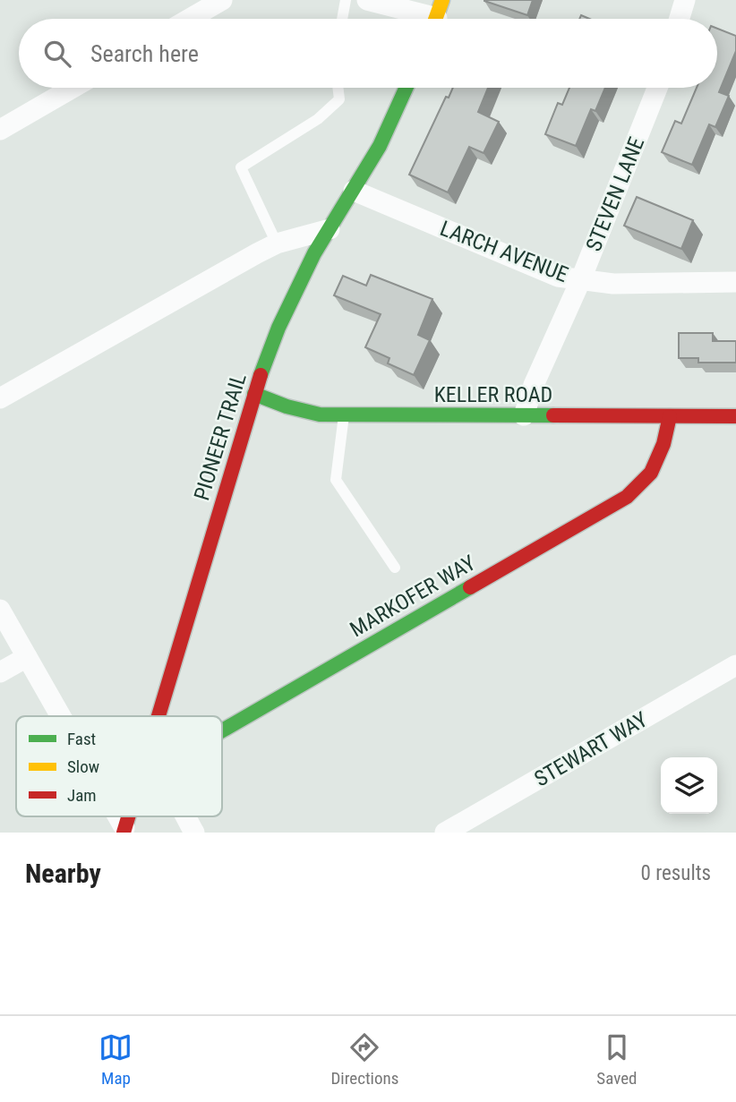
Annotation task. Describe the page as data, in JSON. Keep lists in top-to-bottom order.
{
  "streets": {
    "street": [
      "STEVEN LANE",
      "LARCH AVENUE",
      "KELLER ROAD",
      "PIONEER TRAIL",
      "MARKOFER WAY",
      "STEWART WAY"
    ]
  },
  "crossings": [
    ["STEVEN LANE", "LARCH AVENUE"],
    ["STEVEN LANE", "KELLER ROAD"],
    ["LARCH AVENUE", "PIONEER TRAIL"],
    ["KELLER ROAD", "PIONEER TRAIL"],
    ["KELLER ROAD", "MARKOFER WAY"]
  ],
  "legend": ["Fast", "Slow", "Jam"],
  "page": {
    "search": "Search here",
    "heading": ["Nearby", "0 results"],
    "nav": ["Map", "Directions", "Saved"]
  }
}
